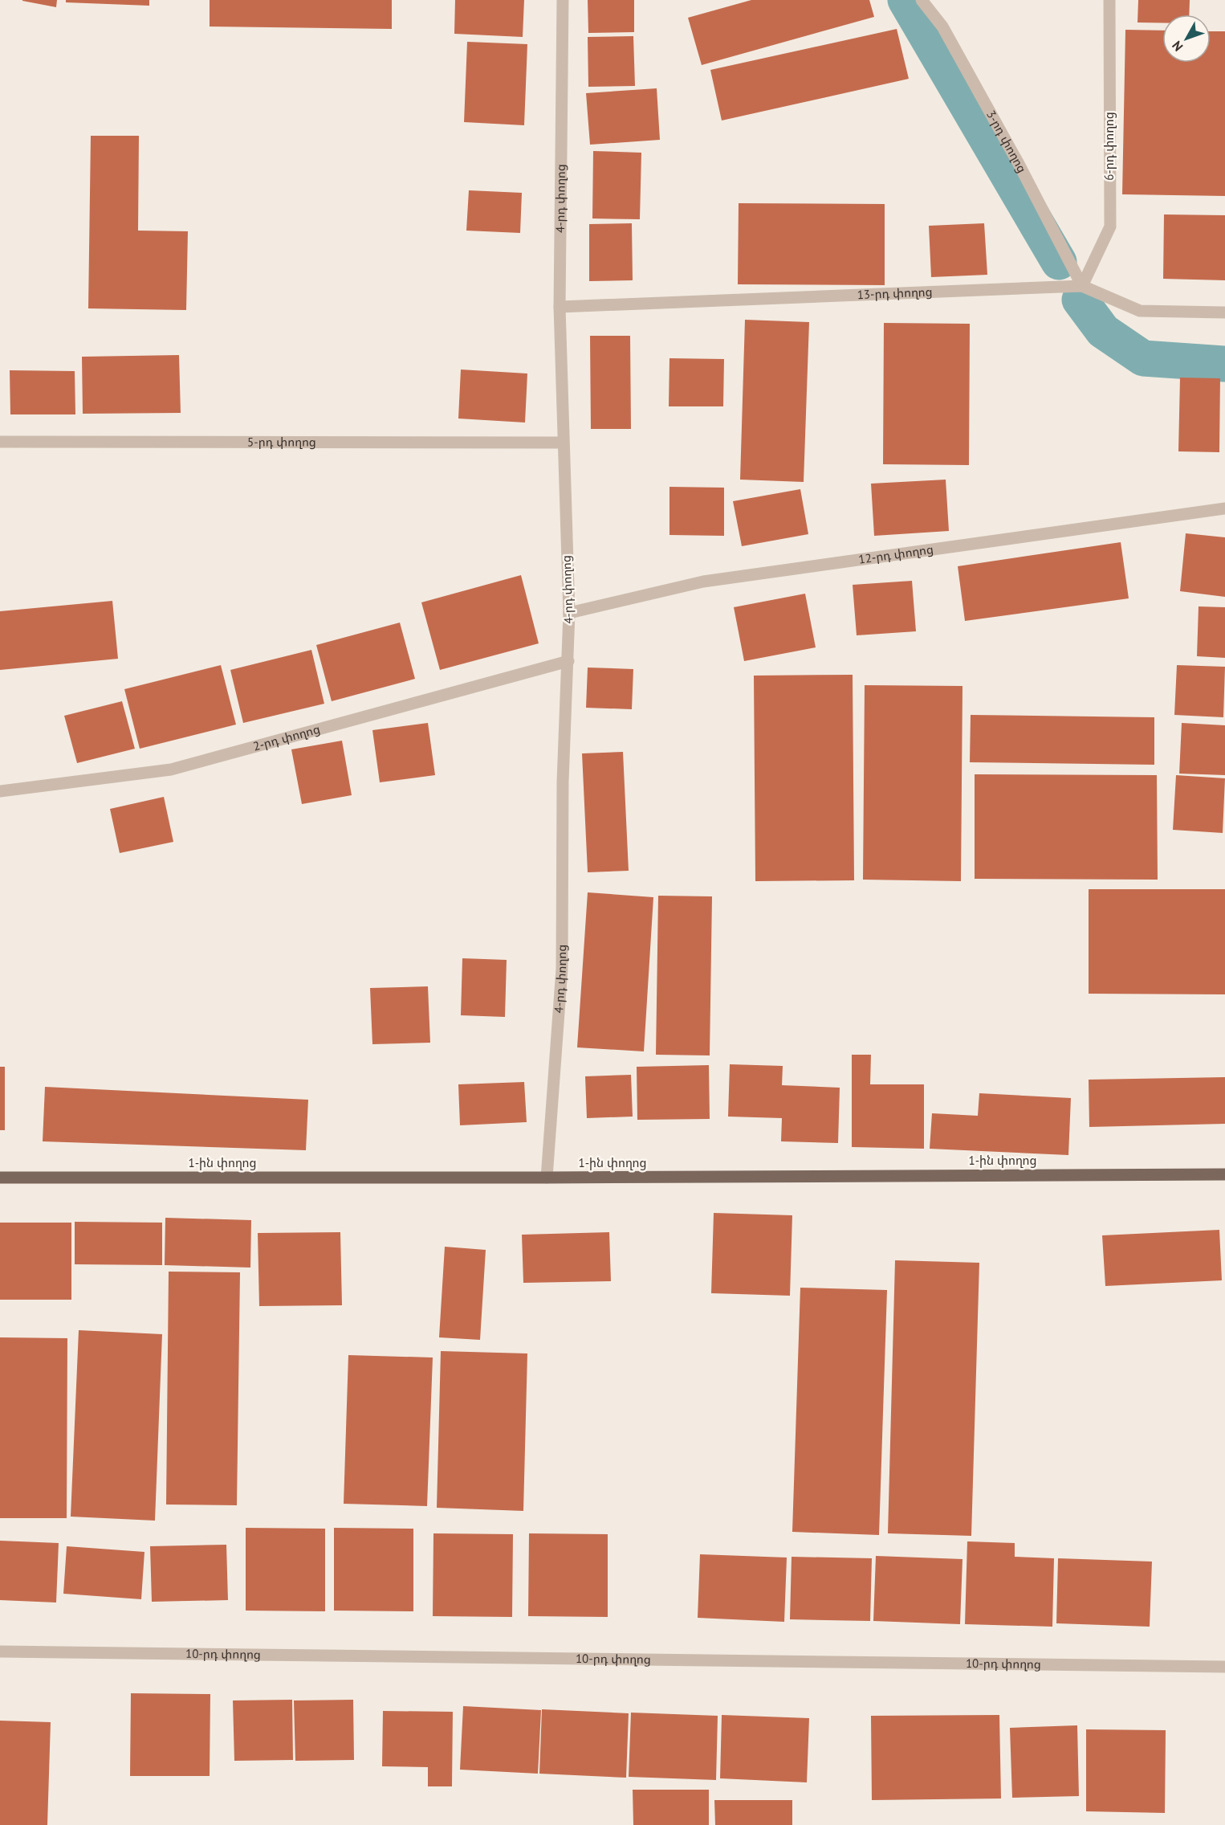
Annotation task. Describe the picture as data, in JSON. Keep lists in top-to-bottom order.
{
  "streets": {
    "main road": ["1-ին փողոց"],
    "street": [
      "3-րդ փողոց",
      "6-րդ փողոց",
      "4-րդ փողոց",
      "13-րդ փողոց",
      "5-րդ փողոց",
      "12-րդ փողոց",
      "2-րդ փողոց",
      "10-րդ փողոց"
    ]
  },
  "crossings": [
    ["3-րդ փողոց", "6-րդ փողոց"],
    ["3-րդ փողոց", "13-րդ փողոց"],
    ["6-րդ փողոց", "13-րդ փողոց"],
    ["4-րդ փողոց", "13-րդ փողոց"],
    ["4-րդ փողոց", "5-րդ փողոց"],
    ["4-րդ փողոց", "12-րդ փողոց"],
    ["4-րդ փողոց", "2-րդ փողոց"],
    ["4-րդ փողոց", "1-ին փողոց"]
  ],
  "north": "bottom left"
}
